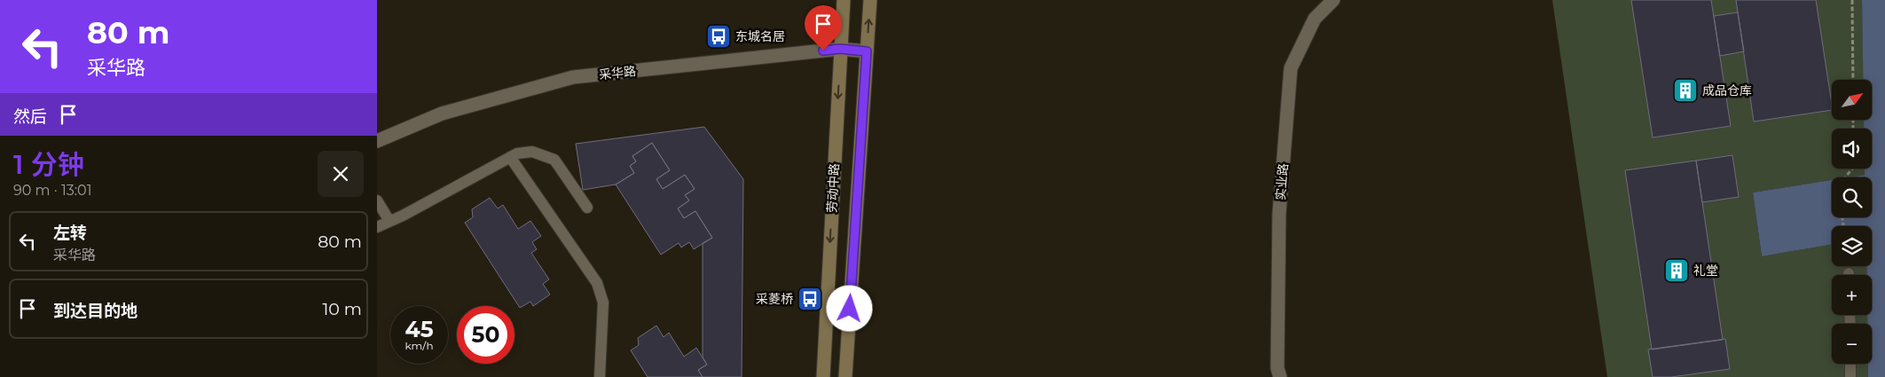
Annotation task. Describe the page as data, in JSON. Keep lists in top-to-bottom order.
{
  "streets": {
    "main road": ["劳动中路"],
    "street": ["采华路", "实业路"]
  },
  "crossings": [
    ["采华路", "劳动中路"]
  ],
  "places": {
    "bus stop": ["东城名居", "采菱桥"],
    "building": ["成品仓库", "礼堂"]
  },
  "north": "top right",
  "page": {
    "turn": ["80 m", "采华路"],
    "map_buttons": ["+", "−"],
    "then": "然后",
    "heading": ["1 分钟", "90 m · 13:01"],
    "list": [
      {
        "name": "左转",
        "note": "采华路",
        "value": "80 m"
      },
      {
        "name": "到达目的地",
        "value": "10 m"
      }
    ],
    "speed": "45 km/h",
    "limit": "50"
  }
}
